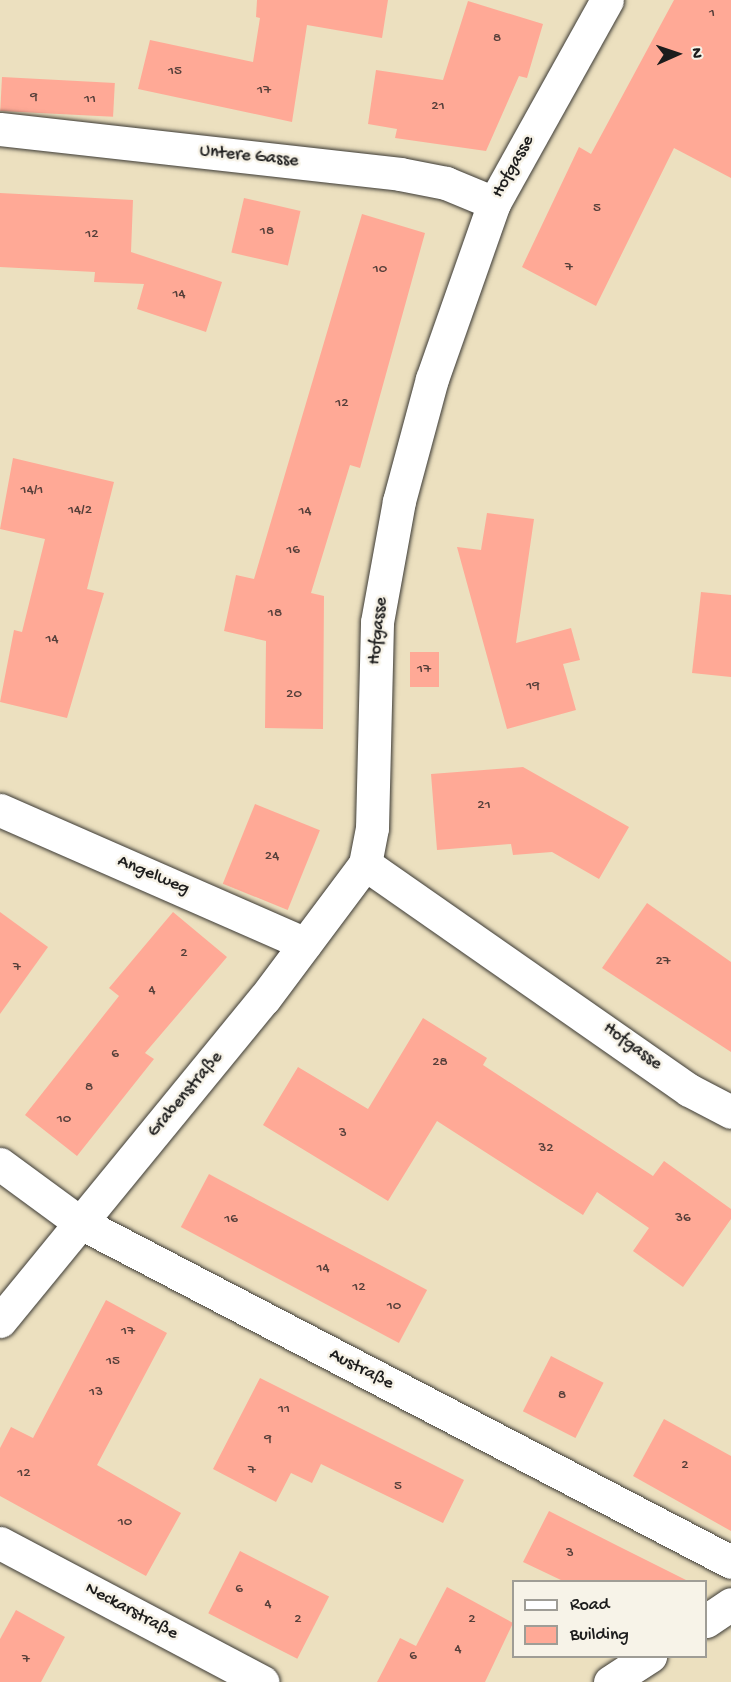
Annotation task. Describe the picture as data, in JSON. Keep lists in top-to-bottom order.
{
  "streets": {
    "street": [
      "Untere Gasse",
      "Hofgasse",
      "Angelweg",
      "Grabenstraße",
      "Austraße",
      "Neckarstraße"
    ]
  },
  "crossings": [
    ["Untere Gasse", "Hofgasse"],
    ["Hofgasse", "Grabenstraße"],
    ["Angelweg", "Grabenstraße"],
    ["Grabenstraße", "Austraße"]
  ],
  "house_numbers": [
    "1",
    "8",
    "15",
    "17",
    "9",
    "11",
    "21",
    "5",
    "18",
    "12",
    "7",
    "10",
    "14",
    "12",
    "14/1",
    "14/2",
    "14",
    "16",
    "18",
    "14",
    "17",
    "19",
    "20",
    "21",
    "24",
    "2",
    "27",
    "7",
    "4",
    "6",
    "28",
    "8",
    "10",
    "3",
    "32",
    "36",
    "16",
    "14",
    "12",
    "10",
    "17",
    "15",
    "13",
    "8",
    "11",
    "9",
    "2",
    "7",
    "12",
    "5",
    "10",
    "3",
    "6",
    "4",
    "2",
    "2",
    "4",
    "6",
    "7"
  ],
  "legend": ["Road", "Building"],
  "north": "right"
}
